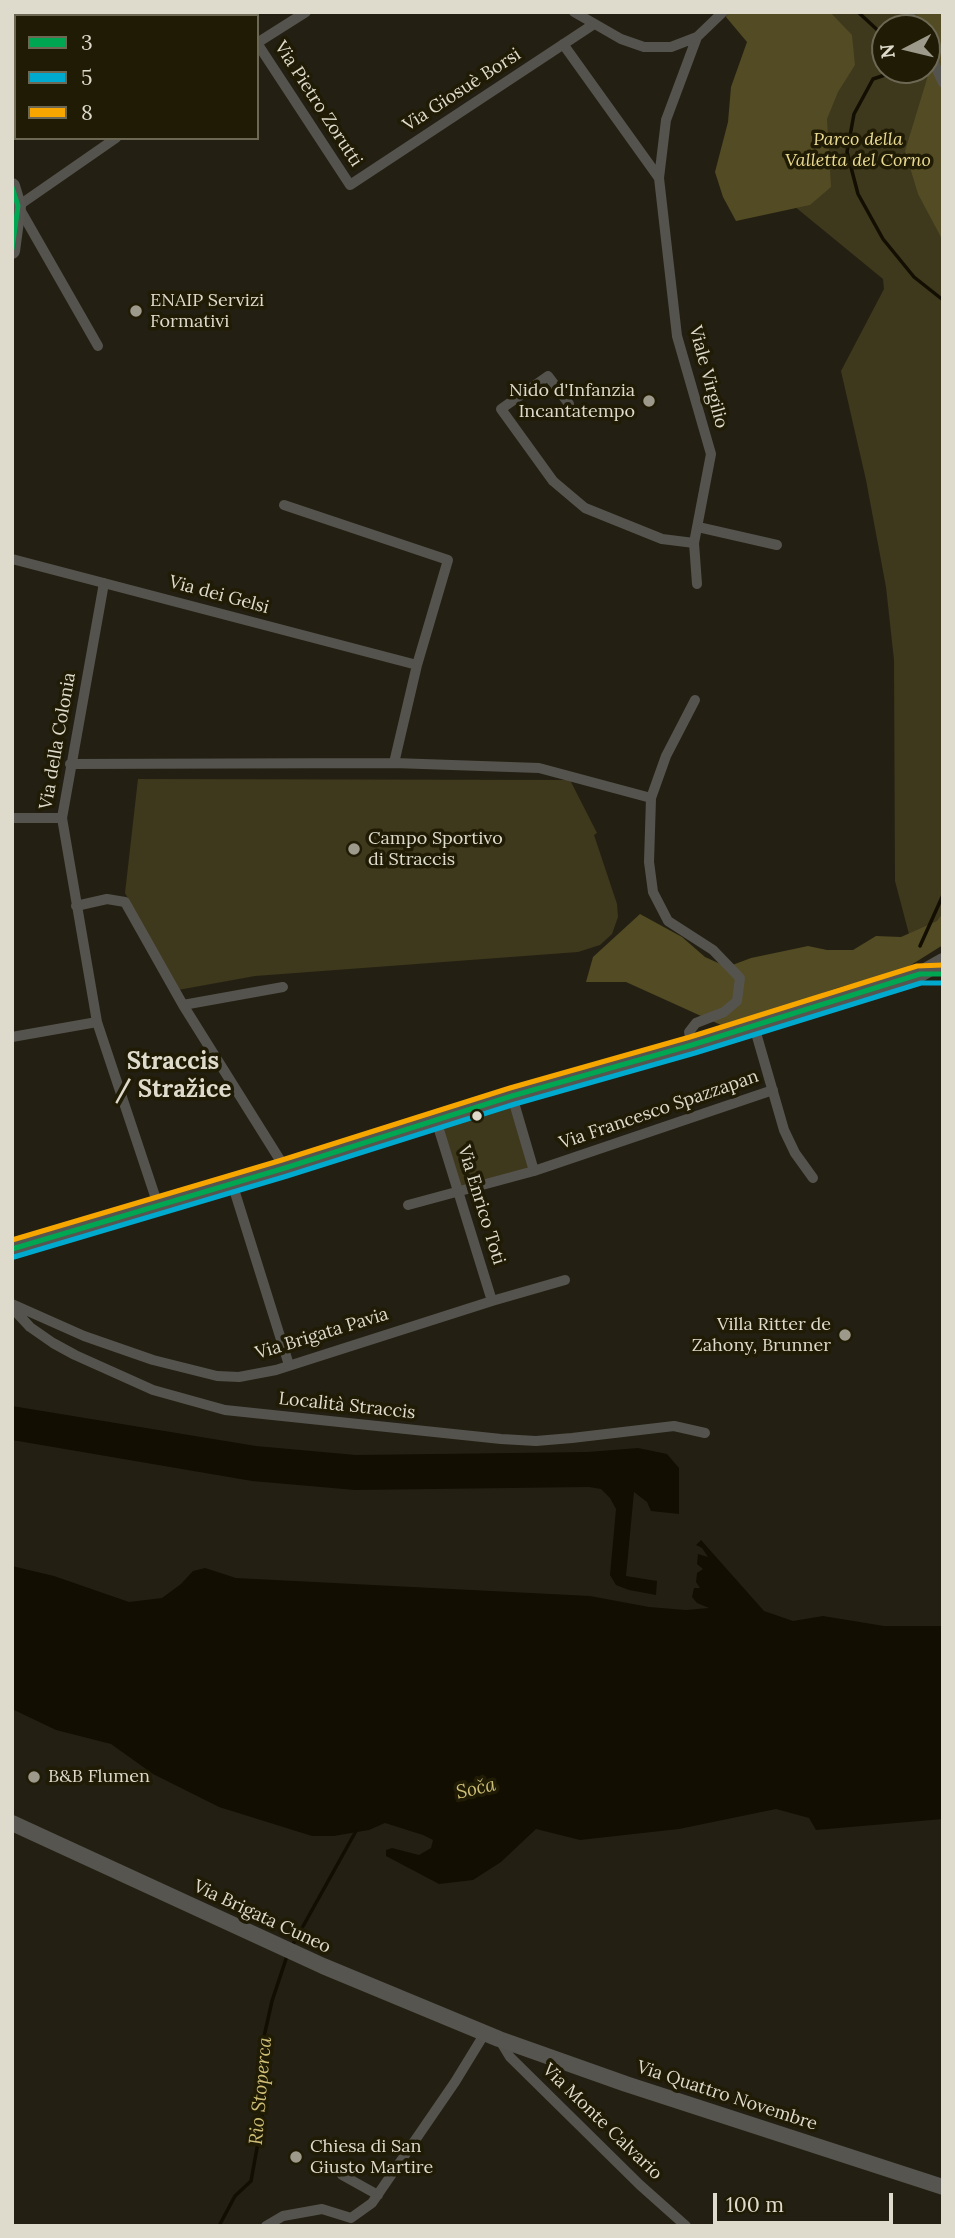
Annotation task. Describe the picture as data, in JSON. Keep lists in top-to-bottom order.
{
  "streets": {
    "street": [
      "Via Giosuè Borsi",
      "Via Pietro Zorutti",
      "Viale Virgilio",
      "Via dei Gelsi",
      "Via della Colonia",
      "Via Francesco Spazzapan",
      "Via Enrico Toti",
      "Via Brigata Pavia",
      "Località Straccis",
      "Via Brigata Cuneo",
      "Via Quattro Novembre",
      "Via Monte Calvario"
    ]
  },
  "crossings": [
    ["Via Giosuè Borsi", "Via Pietro Zorutti"],
    ["Via Giosuè Borsi", "Viale Virgilio"],
    ["Via dei Gelsi", "Via della Colonia"],
    ["Via Francesco Spazzapan", "Via Enrico Toti"],
    ["Via Enrico Toti", "Via Brigata Pavia"],
    ["Via Brigata Pavia", "Località Straccis"],
    ["Via Brigata Cuneo", "Via Quattro Novembre"],
    ["Via Brigata Cuneo", "Via Monte Calvario"],
    ["Via Quattro Novembre", "Via Monte Calvario"]
  ],
  "districts": ["Straccis / Stražice"],
  "water": ["Soča", "Rio Stoperca"],
  "parks": ["Parco della Valletta del Corno"],
  "places": [
    "ENAIP Servizi Formativi",
    "Nido d'Infanzia Incantatempo",
    "Campo Sportivo di Straccis",
    "Villa Ritter de Zahony, Brunner",
    "B&B Flumen",
    "Chiesa di San Giusto Martire"
  ],
  "lines": ["transit line 3", "transit line 8", "transit line 5"],
  "legend": ["3", "5", "8"],
  "scale_bar": "100 m",
  "north": "left"
}
